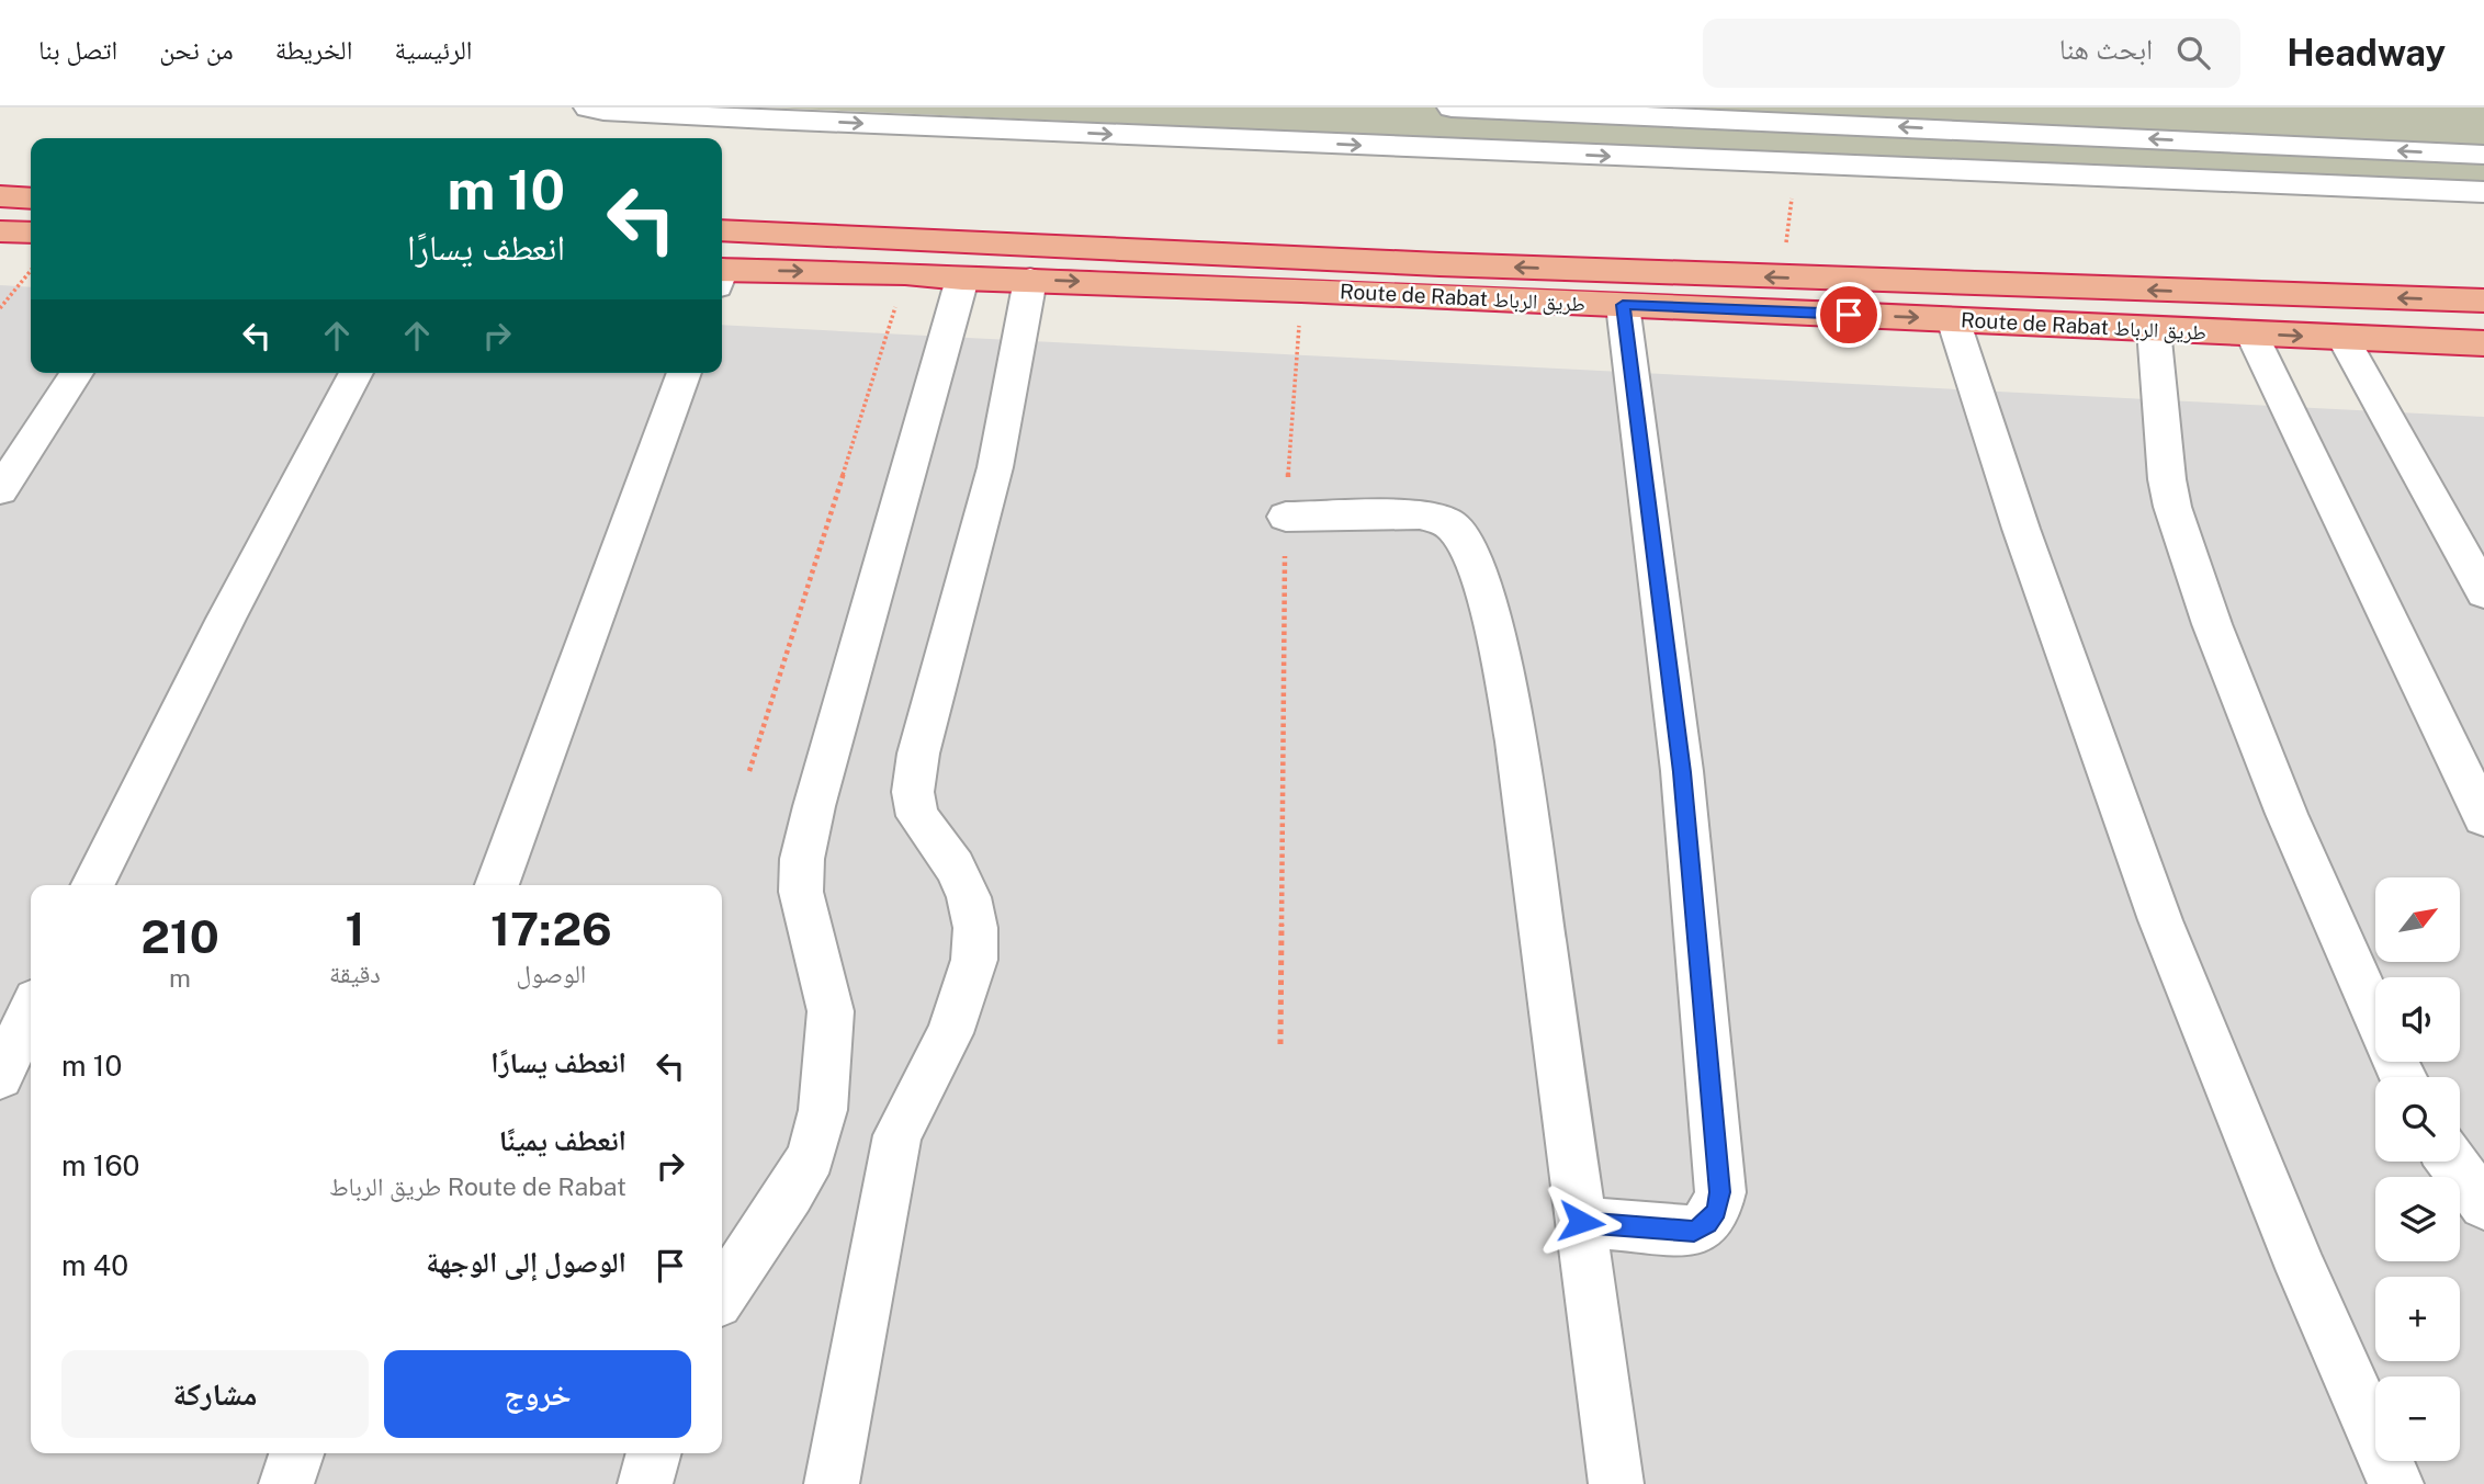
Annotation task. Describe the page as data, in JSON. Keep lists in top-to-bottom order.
{
  "streets": {
    "highway": ["Route de Rabat طريق الرباط"]
  },
  "north": "top right",
  "page": {
    "header": "Headway",
    "search": "ابحث هنا",
    "nav": [
      "الرئيسية",
      "الخريطة",
      "من نحن",
      "اتصل بنا"
    ],
    "turn": ["10 m", "انعطف يسارًا"],
    "map_buttons": ["+", "−"],
    "eta": [
      "17:26",
      "الوصول",
      "1",
      "دقيقة",
      "210",
      "m"
    ],
    "list": [
      {
        "name": "انعطف يسارًا",
        "value": "10 m"
      },
      {
        "name": "انعطف يمينًا",
        "note": "Route de Rabat طريق الرباط",
        "value": "160 m"
      },
      {
        "name": "الوصول إلى الوجهة",
        "value": "40 m"
      }
    ],
    "buttons": ["خروج", "مشاركة"]
  }
}
